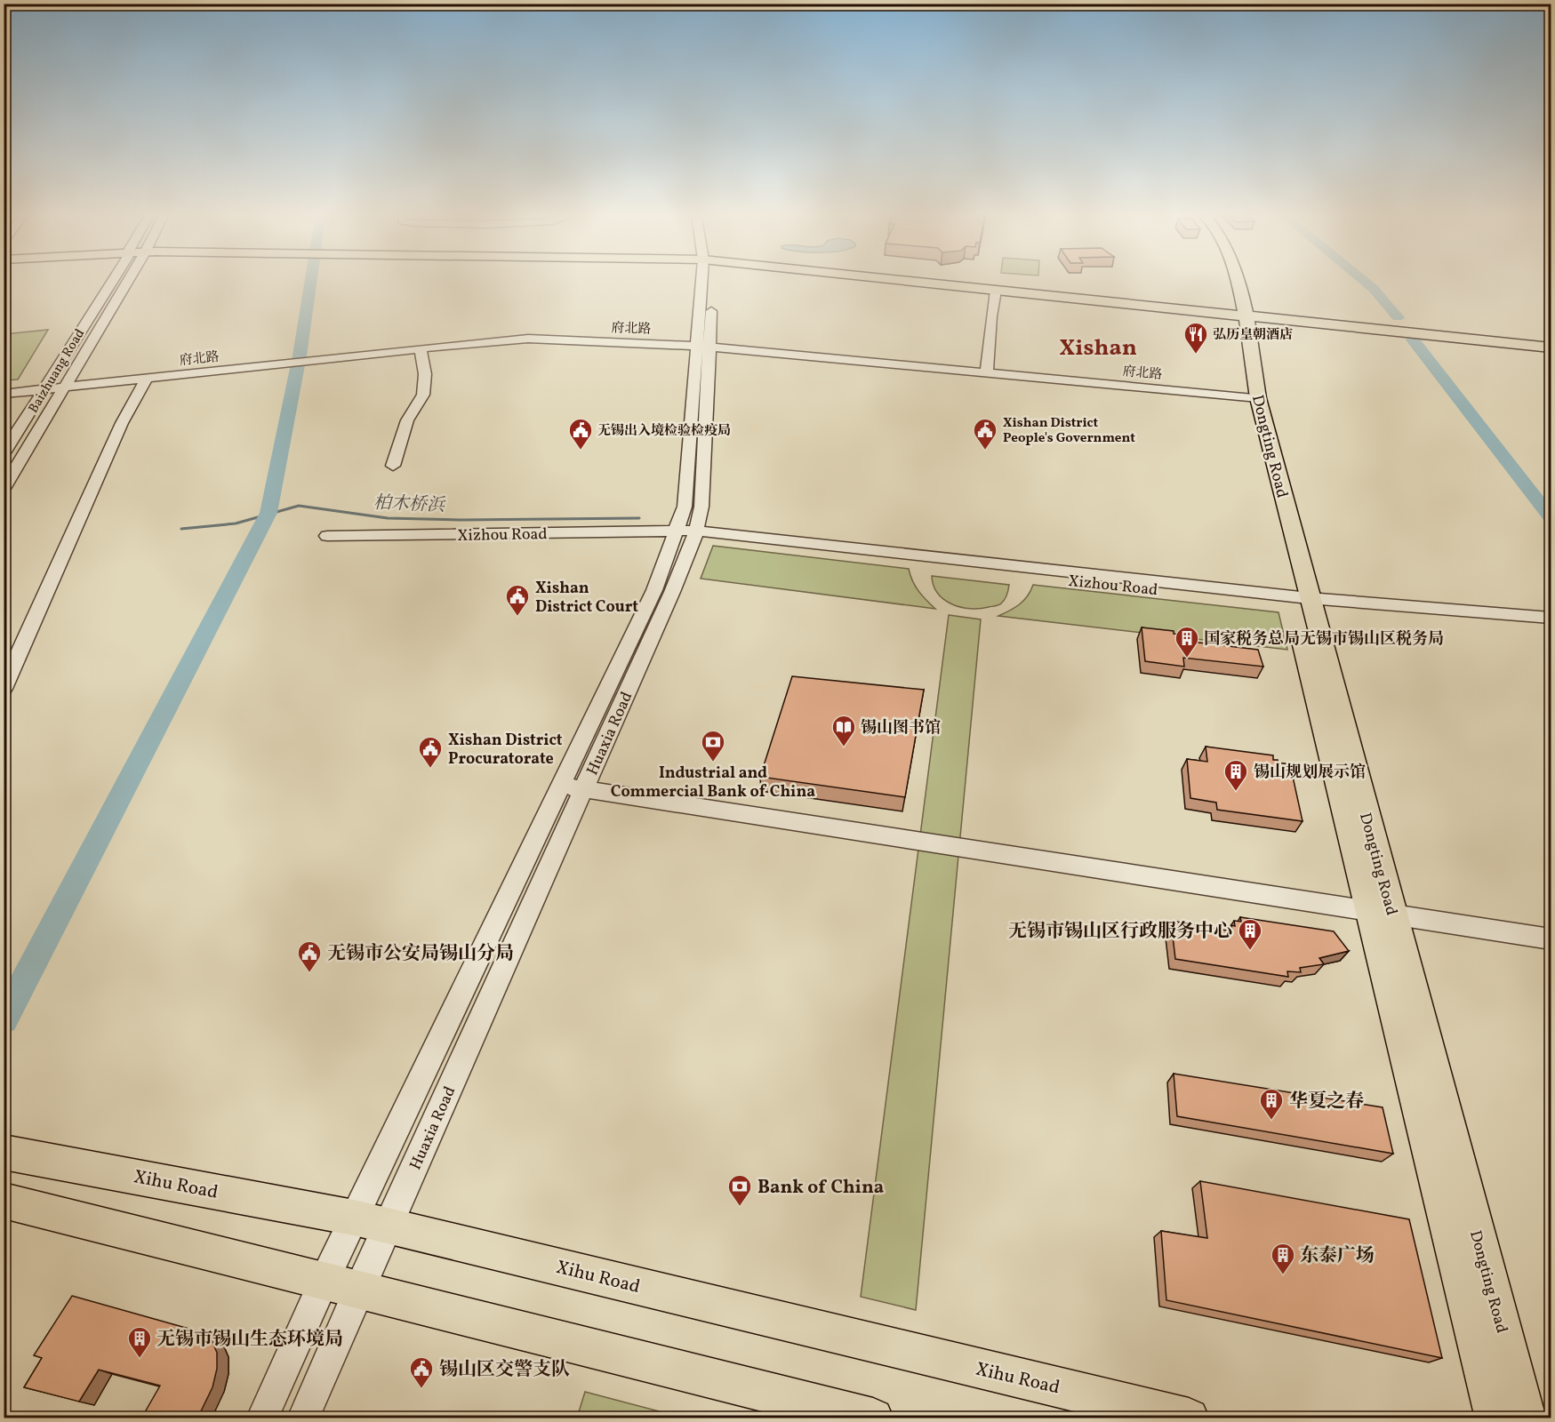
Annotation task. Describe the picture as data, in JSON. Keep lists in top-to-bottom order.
{
  "streets": {
    "main road": ["Dongting Road", "Xihu Road"],
    "street": [
      "府北路",
      "Baizhuang Road",
      "Xizhou Road",
      "Huaxia Road"
    ]
  },
  "crossings": [
    ["府北路", "Baizhuang Road"],
    ["府北路", "Dongting Road"],
    ["府北路", "Huaxia Road"],
    ["Dongting Road", "Xizhou Road"],
    ["Xizhou Road", "Huaxia Road"],
    ["Huaxia Road", "Xihu Road"]
  ],
  "districts": ["Xishan"],
  "water": ["柏木桥浜"],
  "places": {
    "restaurant": ["弘历皇朝酒店"],
    "public building": [
      "无锡出入境检验检疫局",
      "Xishan District People's Government",
      "Xishan District Court",
      "Xishan District Procuratorate",
      "无锡市公安局锡山分局",
      "锡山区交警支队"
    ],
    "building": [
      "国家税务总局无锡市锡山区税务局",
      "锡山规划展示馆",
      "无锡市锡山区行政服务中心",
      "华夏之春",
      "东泰广场",
      "无锡市锡山生态环境局"
    ],
    "library": ["锡山图书馆"],
    "bank": ["Industrial and Commercial Bank of China", "Bank of China"]
  }
}
